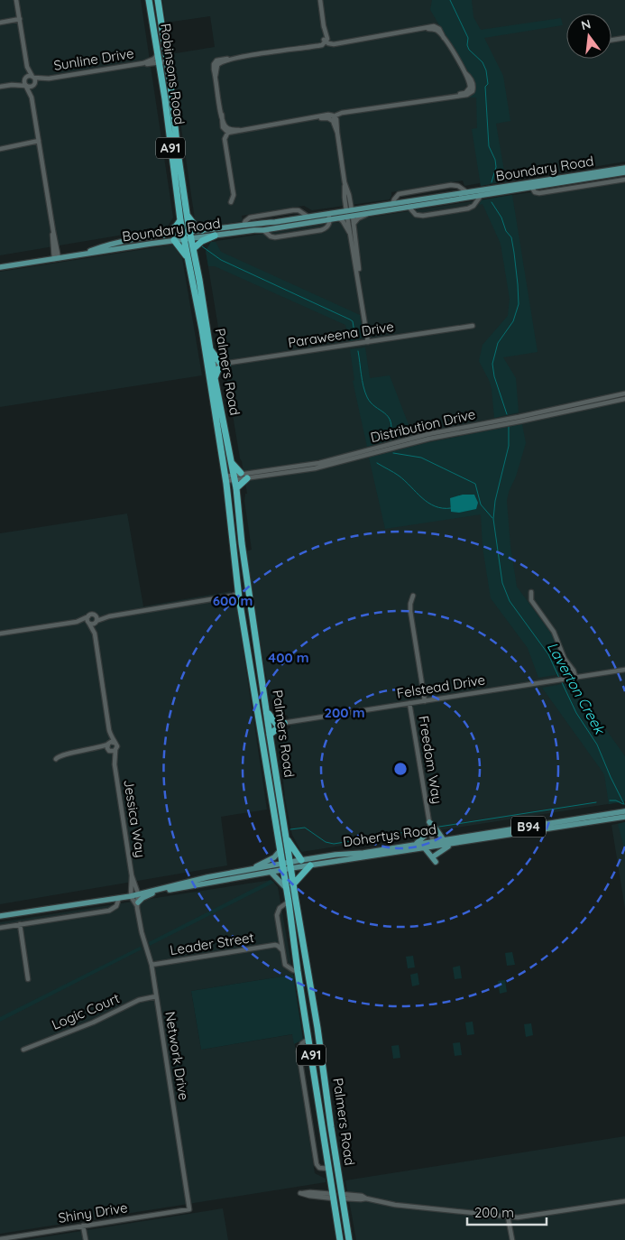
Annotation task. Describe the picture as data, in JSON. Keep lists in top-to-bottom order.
{
  "streets": {
    "highway": ["Robinsons Road", "A91", "Palmers Road"],
    "main road": ["Boundary Road", "B94", "Dohertys Road"],
    "street": [
      "Sunline Drive",
      "Paraweena Drive",
      "Distribution Drive",
      "Felstead Drive",
      "Freedom Way",
      "Jessica Way",
      "Leader Street",
      "Logic Court",
      "Network Drive",
      "Shiny Drive"
    ]
  },
  "crossings": [
    ["Sunline Drive", "Robinsons Road"],
    ["Robinsons Road", "Boundary Road"],
    ["Robinsons Road", "Palmers Road"],
    ["Boundary Road", "Palmers Road"],
    ["Paraweena Drive", "Palmers Road"],
    ["Palmers Road", "Distribution Drive"],
    ["Palmers Road", "Felstead Drive"],
    ["Palmers Road", "Dohertys Road"],
    ["Felstead Drive", "Freedom Way"],
    ["Freedom Way", "Dohertys Road"],
    ["Jessica Way", "Dohertys Road"],
    ["Jessica Way", "Network Drive"],
    ["Dohertys Road", "Network Drive"],
    ["Leader Street", "Network Drive"],
    ["Logic Court", "Network Drive"],
    ["Network Drive", "Shiny Drive"]
  ],
  "water": ["Laverton Creek"],
  "scale_bar": "200 m",
  "north": "top",
  "rings": ["600 m", "400 m", "200 m"]
}
